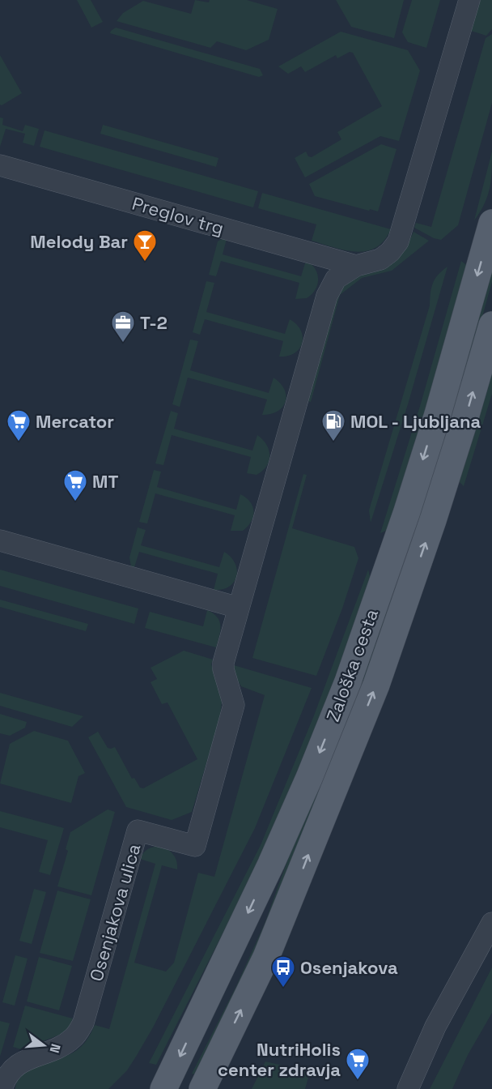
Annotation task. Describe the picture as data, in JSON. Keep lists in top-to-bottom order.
{
  "streets": {
    "main road": ["Zaloška cesta"],
    "street": ["Preglov trg", "Osenjakova ulica"]
  },
  "places": {
    "bar": ["Melody Bar"],
    "office": ["T-2"],
    "supermarket": ["Mercator", "MT", "NutriHolis center zdravja"],
    "fuel station": ["MOL - Ljubljana"],
    "bus stop": ["Osenjakova"]
  },
  "north": "right"
}
